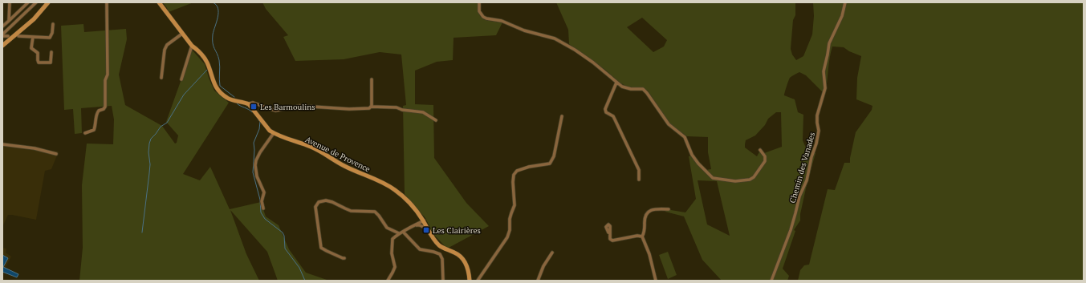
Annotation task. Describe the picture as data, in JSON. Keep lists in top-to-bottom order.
{
  "streets": {
    "street": ["Avenue de Provence", "Chemin des Vanades"]
  },
  "places": {
    "transit": ["Les Barmoulins", "Les Clairières"]
  }
}
